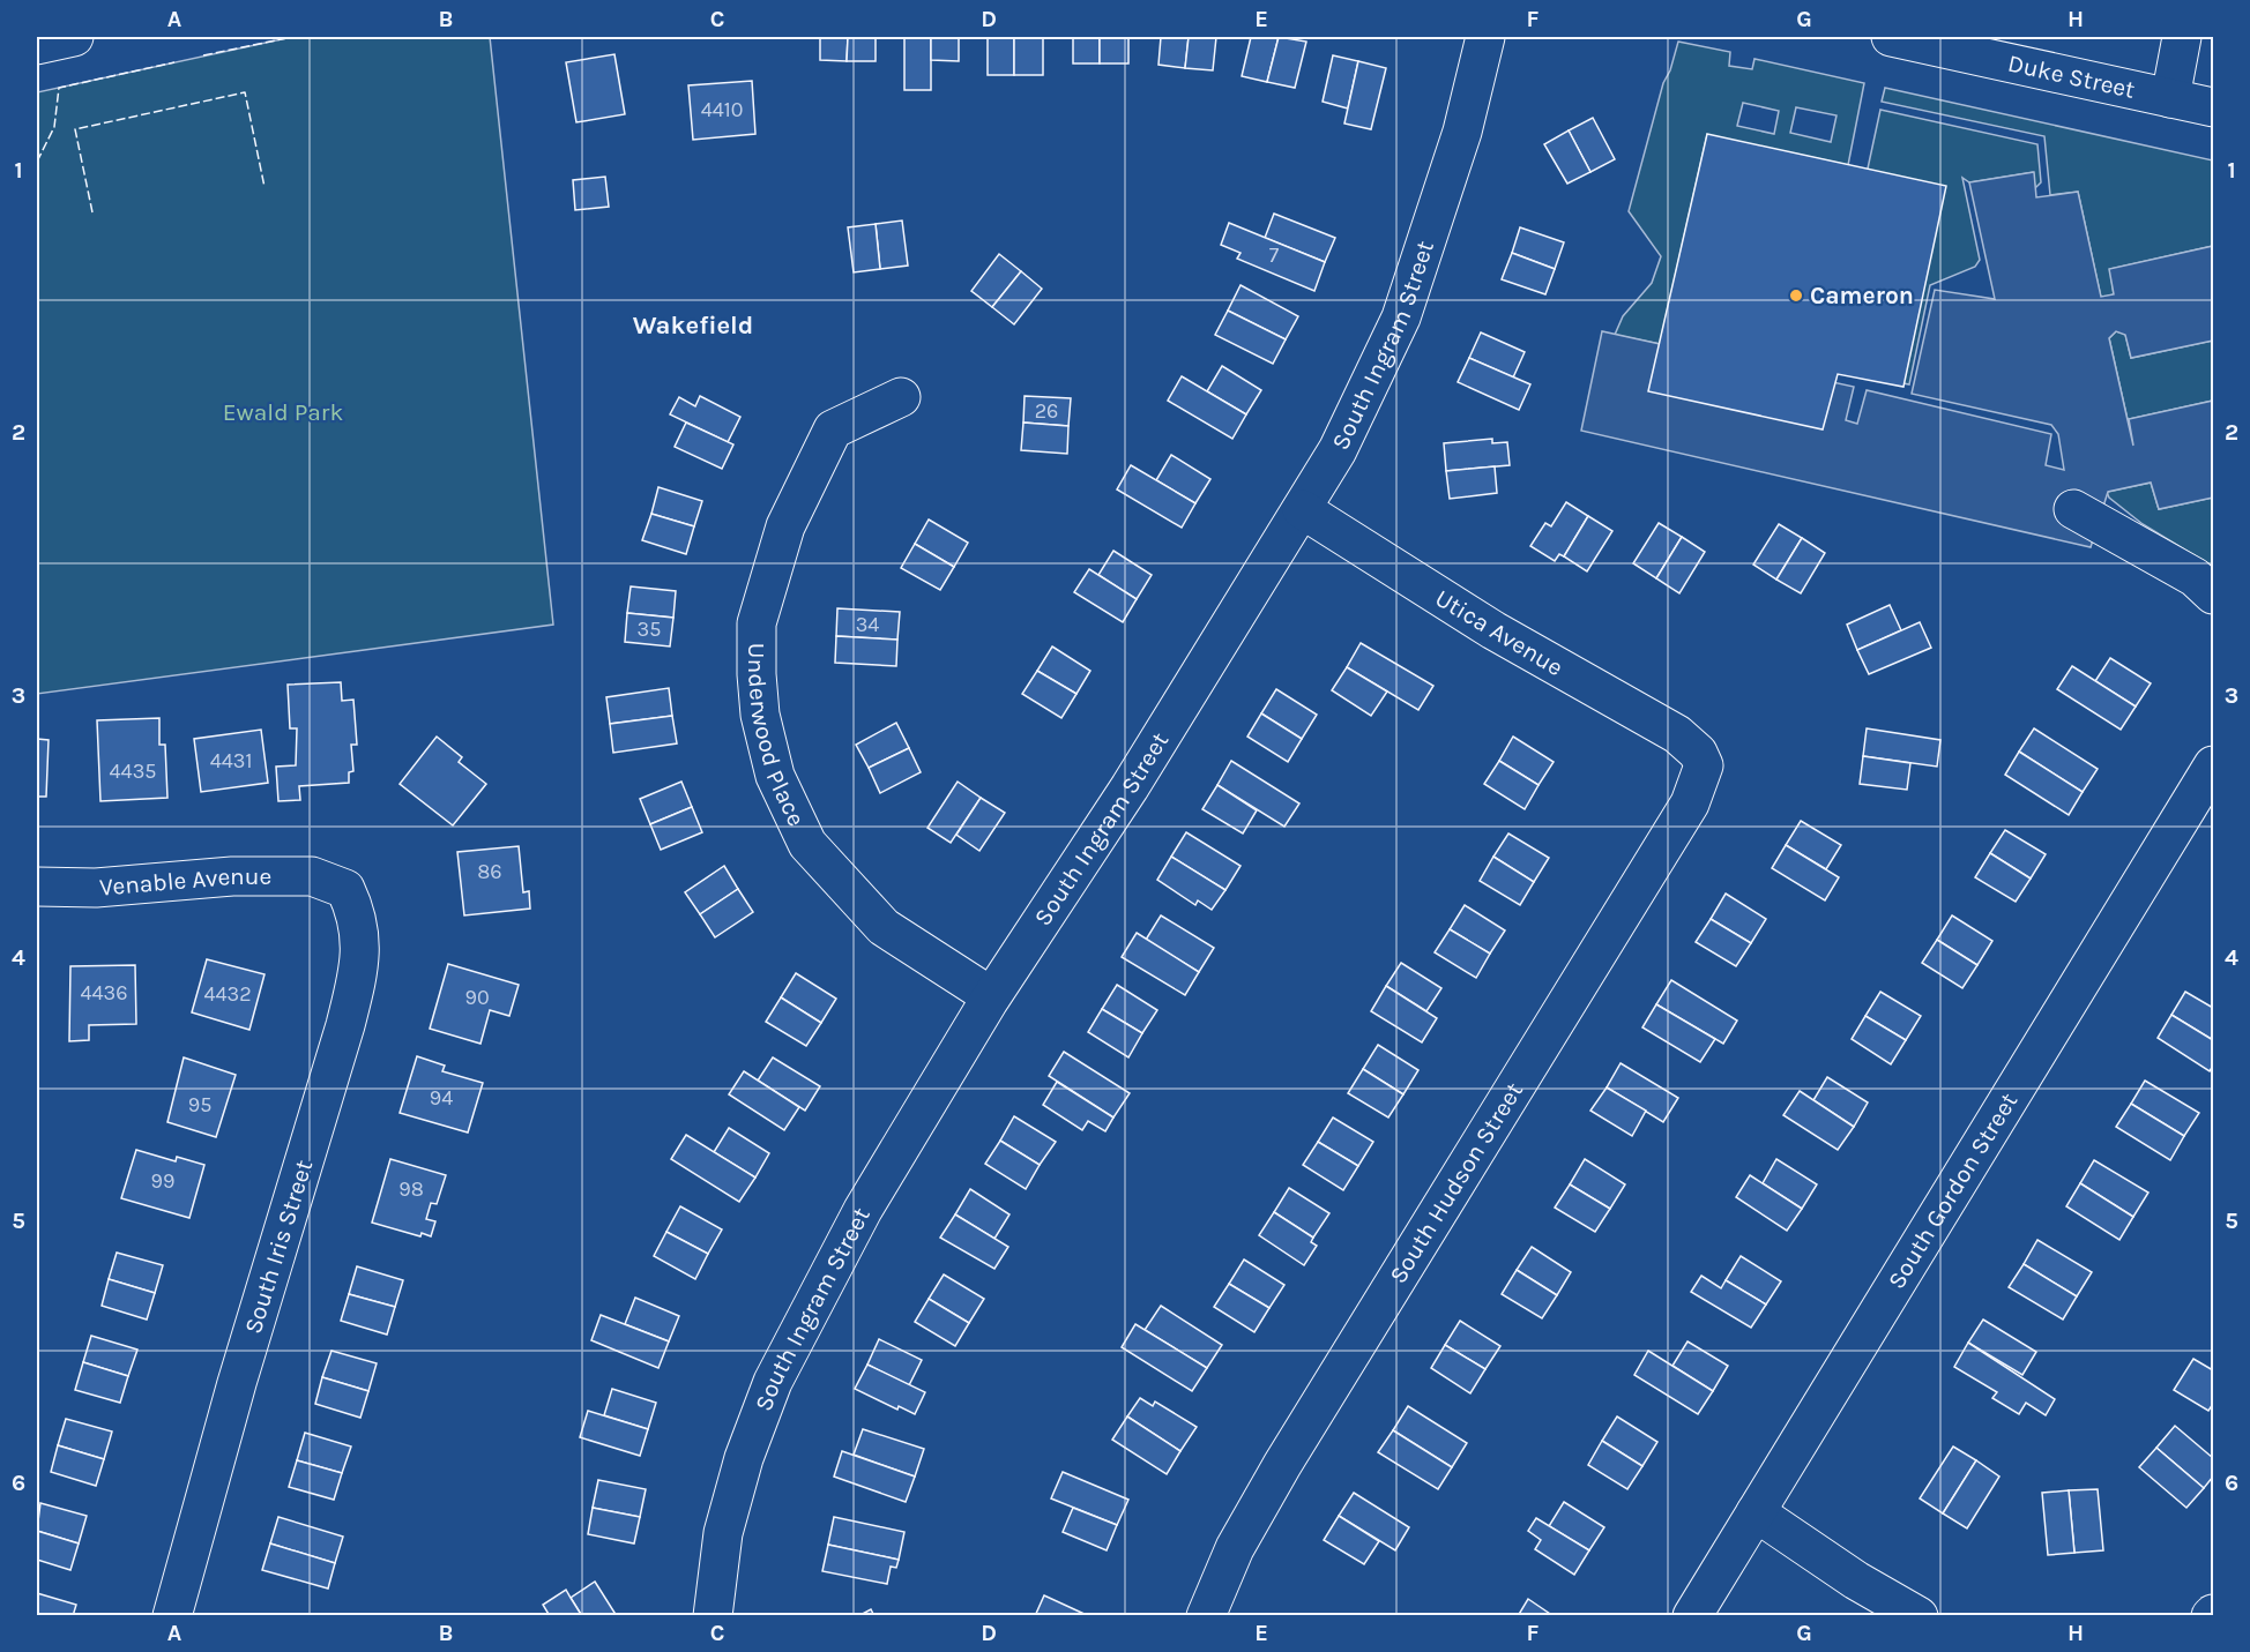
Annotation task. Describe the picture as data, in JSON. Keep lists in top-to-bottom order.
{
  "streets": {
    "street": [
      "Duke Street",
      "South Ingram Street",
      "Utica Avenue",
      "Underwood Place",
      "Venable Avenue",
      "South Hudson Street",
      "South Gordon Street",
      "South Iris Street"
    ]
  },
  "crossings": [
    ["South Ingram Street", "Utica Avenue"],
    ["South Ingram Street", "Underwood Place"],
    ["Utica Avenue", "South Hudson Street"],
    ["Venable Avenue", "South Iris Street"]
  ],
  "districts": ["Wakefield"],
  "parks": ["Ewald Park"],
  "places": ["Cameron"],
  "house_numbers": [
    "4410",
    "7",
    "26",
    "34",
    "35",
    "4431",
    "4435",
    "86",
    "4436",
    "4432",
    "90",
    "94",
    "95",
    "99",
    "98"
  ],
  "grid": {
    "columns": [
      "A",
      "B",
      "C",
      "D",
      "E",
      "F",
      "G",
      "H"
    ],
    "rows": [
      "1",
      "2",
      "3",
      "4",
      "5",
      "6"
    ]
  }
}
